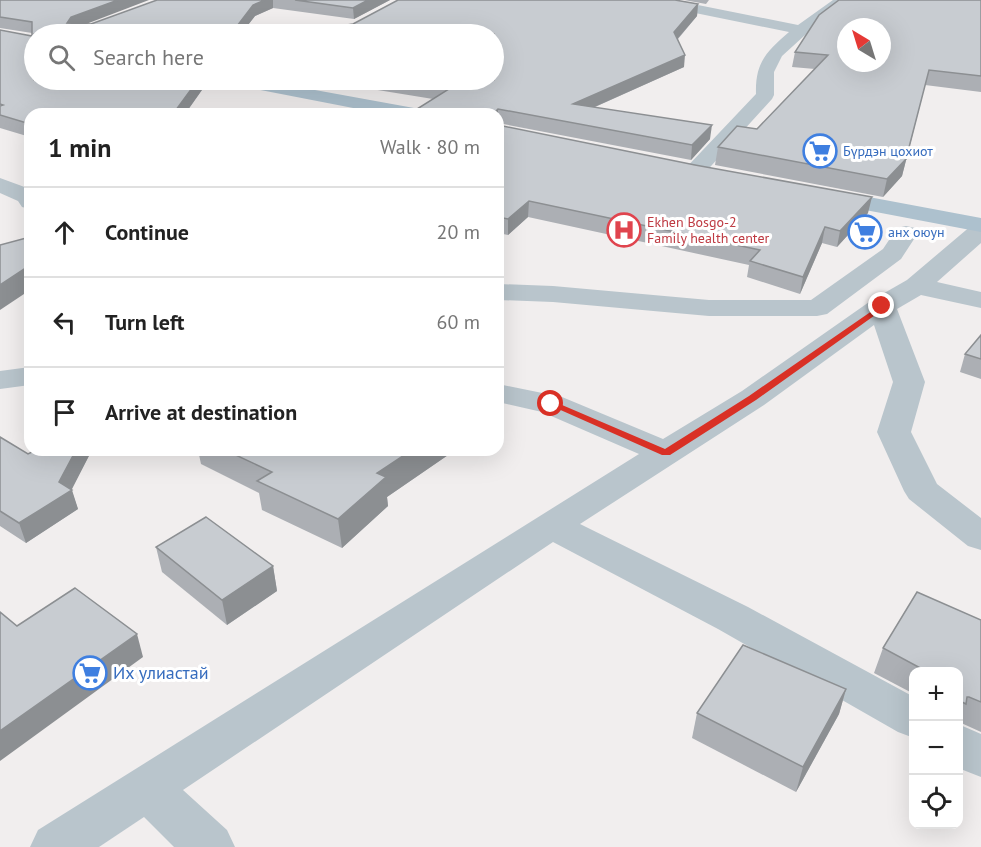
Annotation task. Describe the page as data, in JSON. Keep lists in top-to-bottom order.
{
  "places": {
    "supermarket": ["Бүрдэн цохиот", "анх оюун", "Их улиастай"],
    "hospital": ["Ekhen Bosgo-2 Family health center"]
  },
  "north": "top left",
  "page": {
    "search": "Search here",
    "heading": ["1 min", "Walk · 80 m"],
    "list": [
      ["Continue", "20 m"],
      ["Turn left", "60 m"],
      "Arrive at destination"
    ],
    "map_buttons": ["+", "−"]
  }
}
